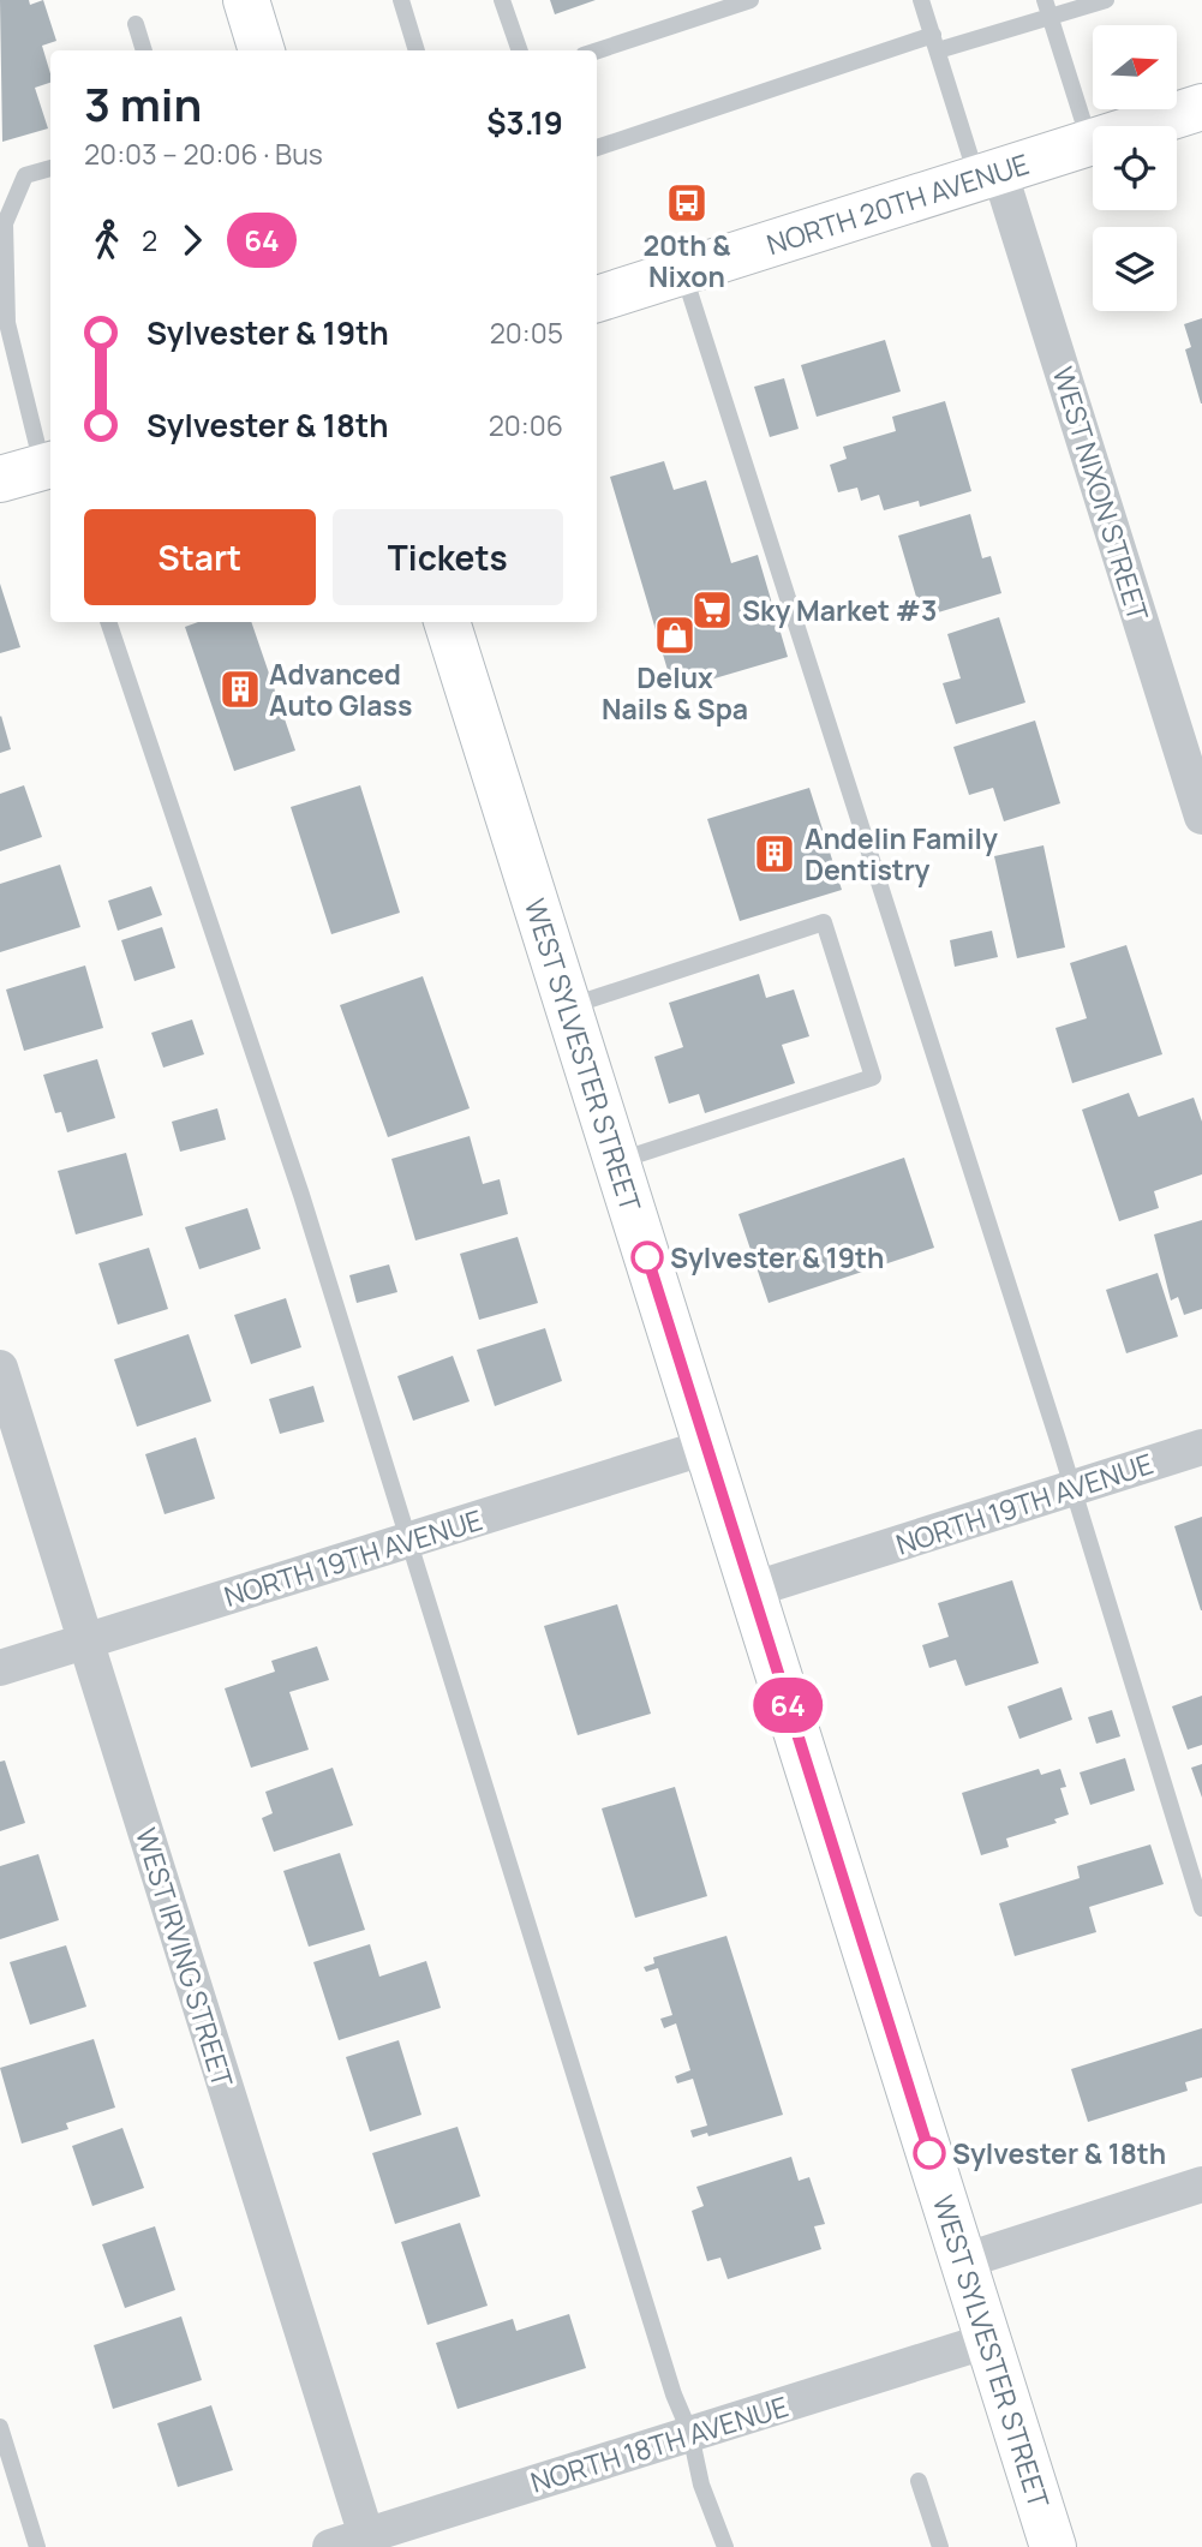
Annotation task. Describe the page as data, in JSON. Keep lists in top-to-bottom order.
{
  "streets": {
    "street": [
      "NORTH 20TH AVENUE",
      "WEST NIXON STREET",
      "WEST SYLVESTER STREET",
      "NORTH 19TH AVENUE",
      "WEST IRVING STREET",
      "NORTH 18TH AVENUE"
    ]
  },
  "crossings": [
    ["NORTH 20TH AVENUE", "WEST NIXON STREET"],
    ["WEST SYLVESTER STREET", "NORTH 19TH AVENUE"],
    ["WEST SYLVESTER STREET", "NORTH 18TH AVENUE"],
    ["NORTH 19TH AVENUE", "WEST IRVING STREET"],
    ["WEST IRVING STREET", "NORTH 18TH AVENUE"]
  ],
  "places": {
    "bus stop": ["20th & Nixon"],
    "supermarket": ["Sky Market #3"],
    "shop": ["Delux Nails & Spa"],
    "building": ["Advanced Auto Glass", "Andelin Family Dentistry"],
    "other": ["Sylvester & 19th", "Sylvester & 18th"]
  },
  "lines": ["bus line 64"],
  "north": "right",
  "page": {
    "on_map": "64",
    "heading": ["3 min", "20:03 – 20:06 · Bus", "$3.19"],
    "legs": ["2", "64"],
    "list": [
      {
        "name": "Sylvester & 19th",
        "value": "20:05"
      },
      {
        "name": "Sylvester & 18th",
        "value": "20:06"
      }
    ],
    "buttons": ["Start", "Tickets"]
  }
}
